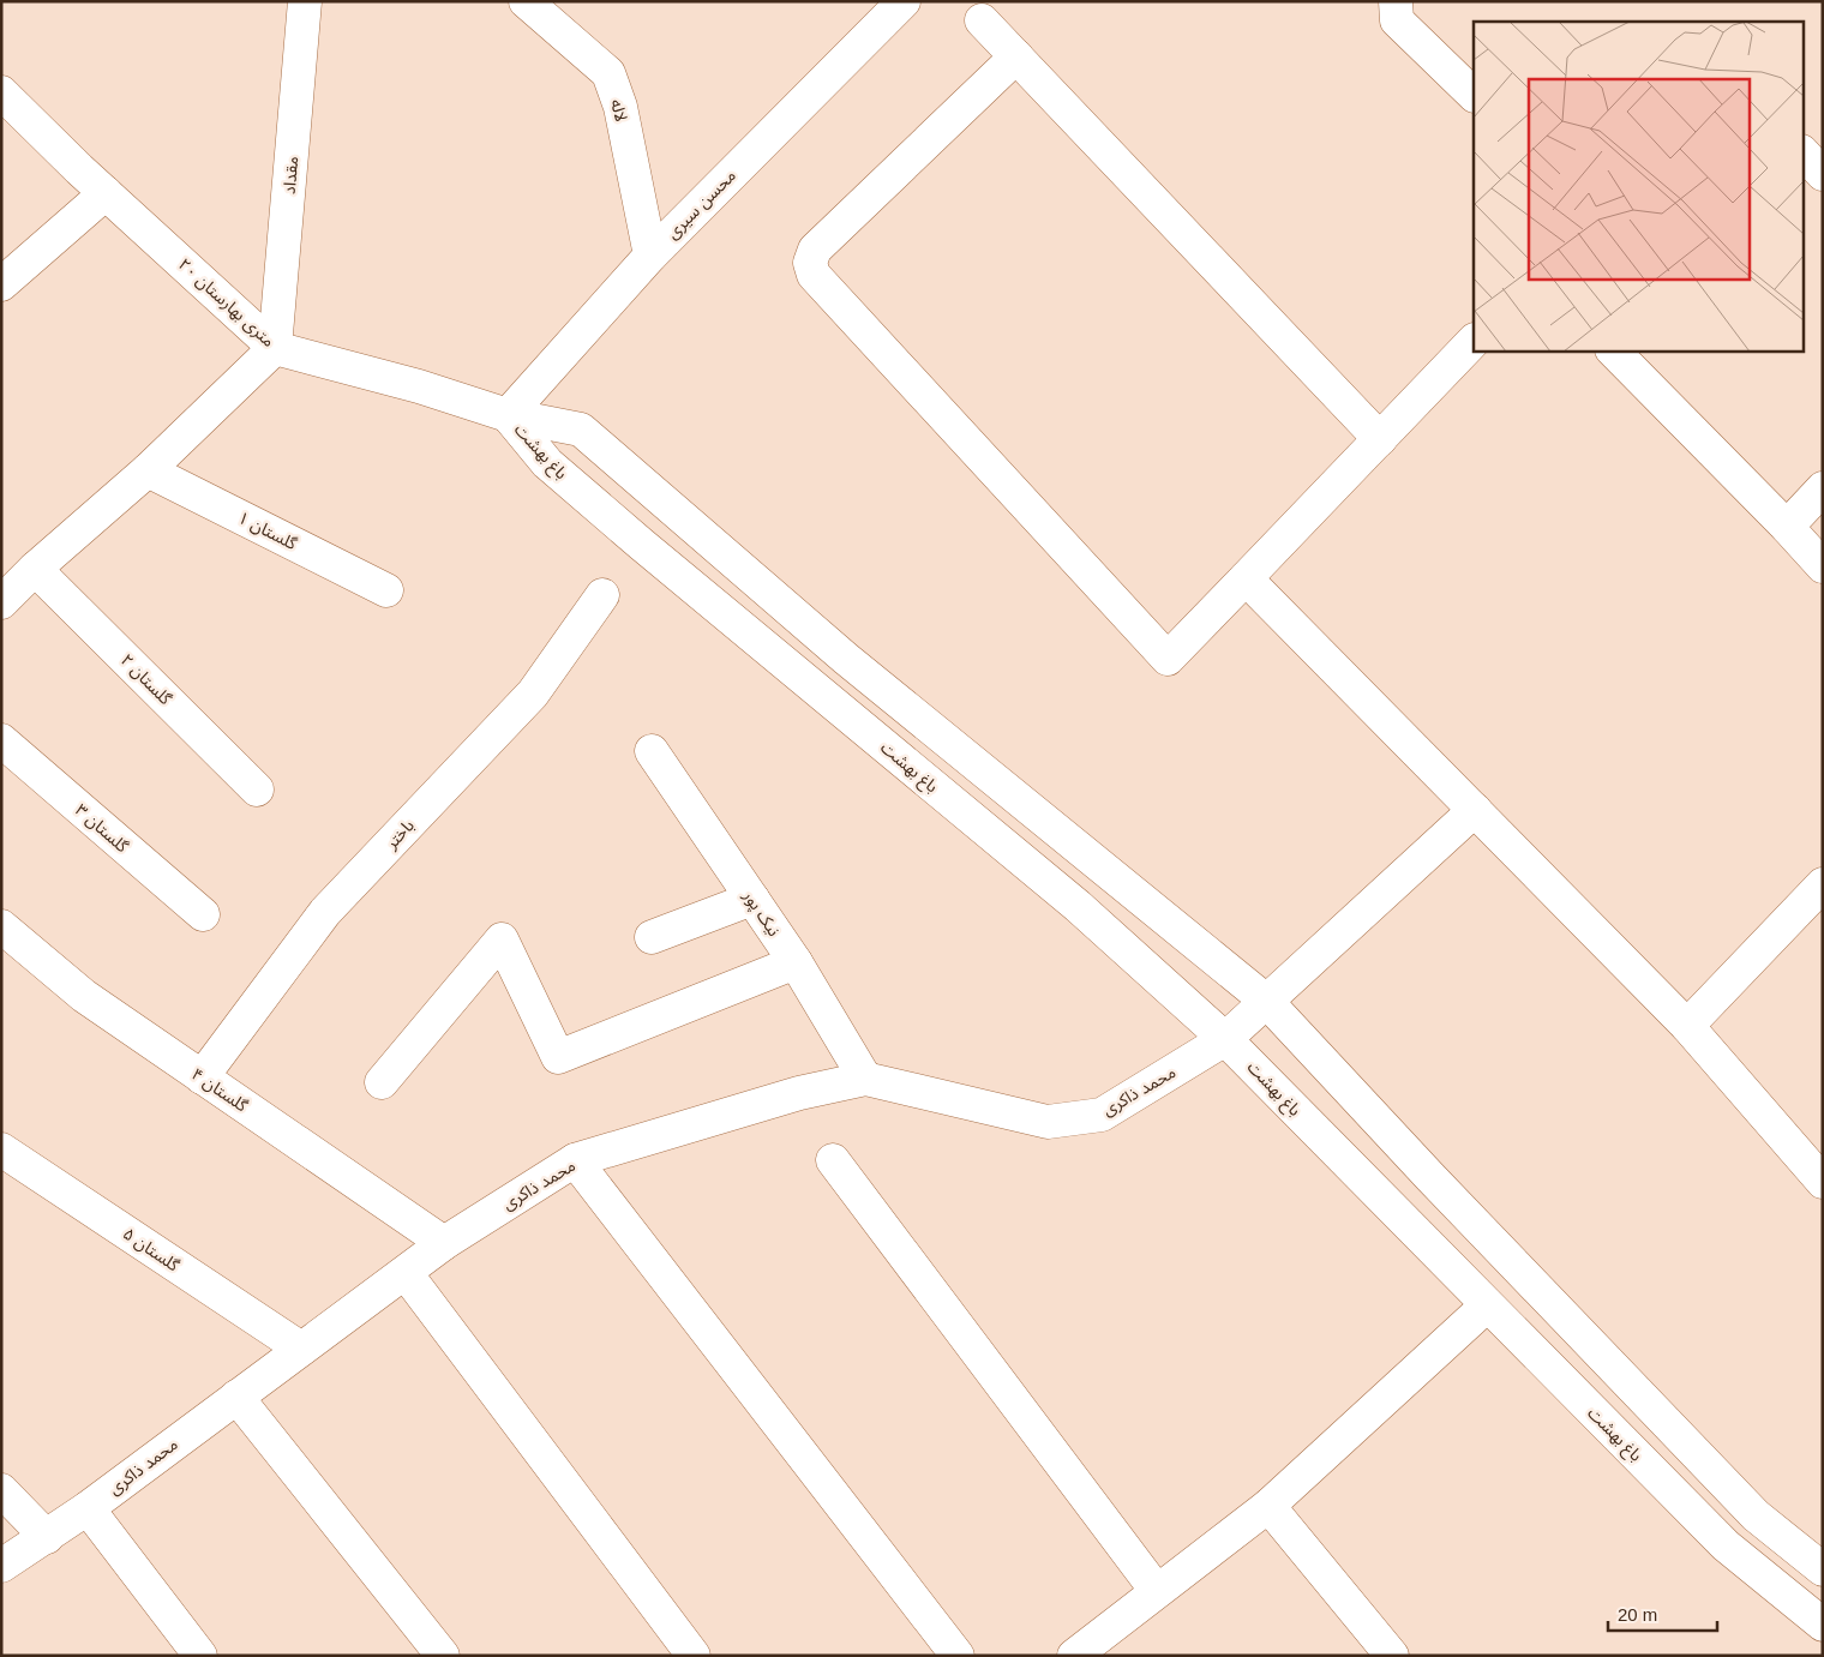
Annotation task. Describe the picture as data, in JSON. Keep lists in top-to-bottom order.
{
  "streets": {
    "street": [
      "لاله",
      "مقداد",
      "محسن سیری",
      "۲۰ متری بهارستان",
      "باغ بهشت",
      "گلستان ۱",
      "گلستان ۲",
      "گلستان ۳",
      "باختر",
      "نیک پور",
      "گلستان ۴",
      "محمد ذاکری",
      "گلستان ۵"
    ]
  },
  "crossings": [
    ["لاله", "محسن سیری"],
    ["مقداد", "۲۰ متری بهارستان"],
    ["محسن سیری", "۲۰ متری بهارستان"],
    ["محسن سیری", "باغ بهشت"],
    ["۲۰ متری بهارستان", "باغ بهشت"],
    ["باغ بهشت", "محمد ذاکری"],
    ["باختر", "گلستان ۴"],
    ["نیک پور", "محمد ذاکری"],
    ["گلستان ۴", "محمد ذاکری"],
    ["محمد ذاکری", "گلستان ۵"]
  ],
  "scale_bar": "20 m"
}
